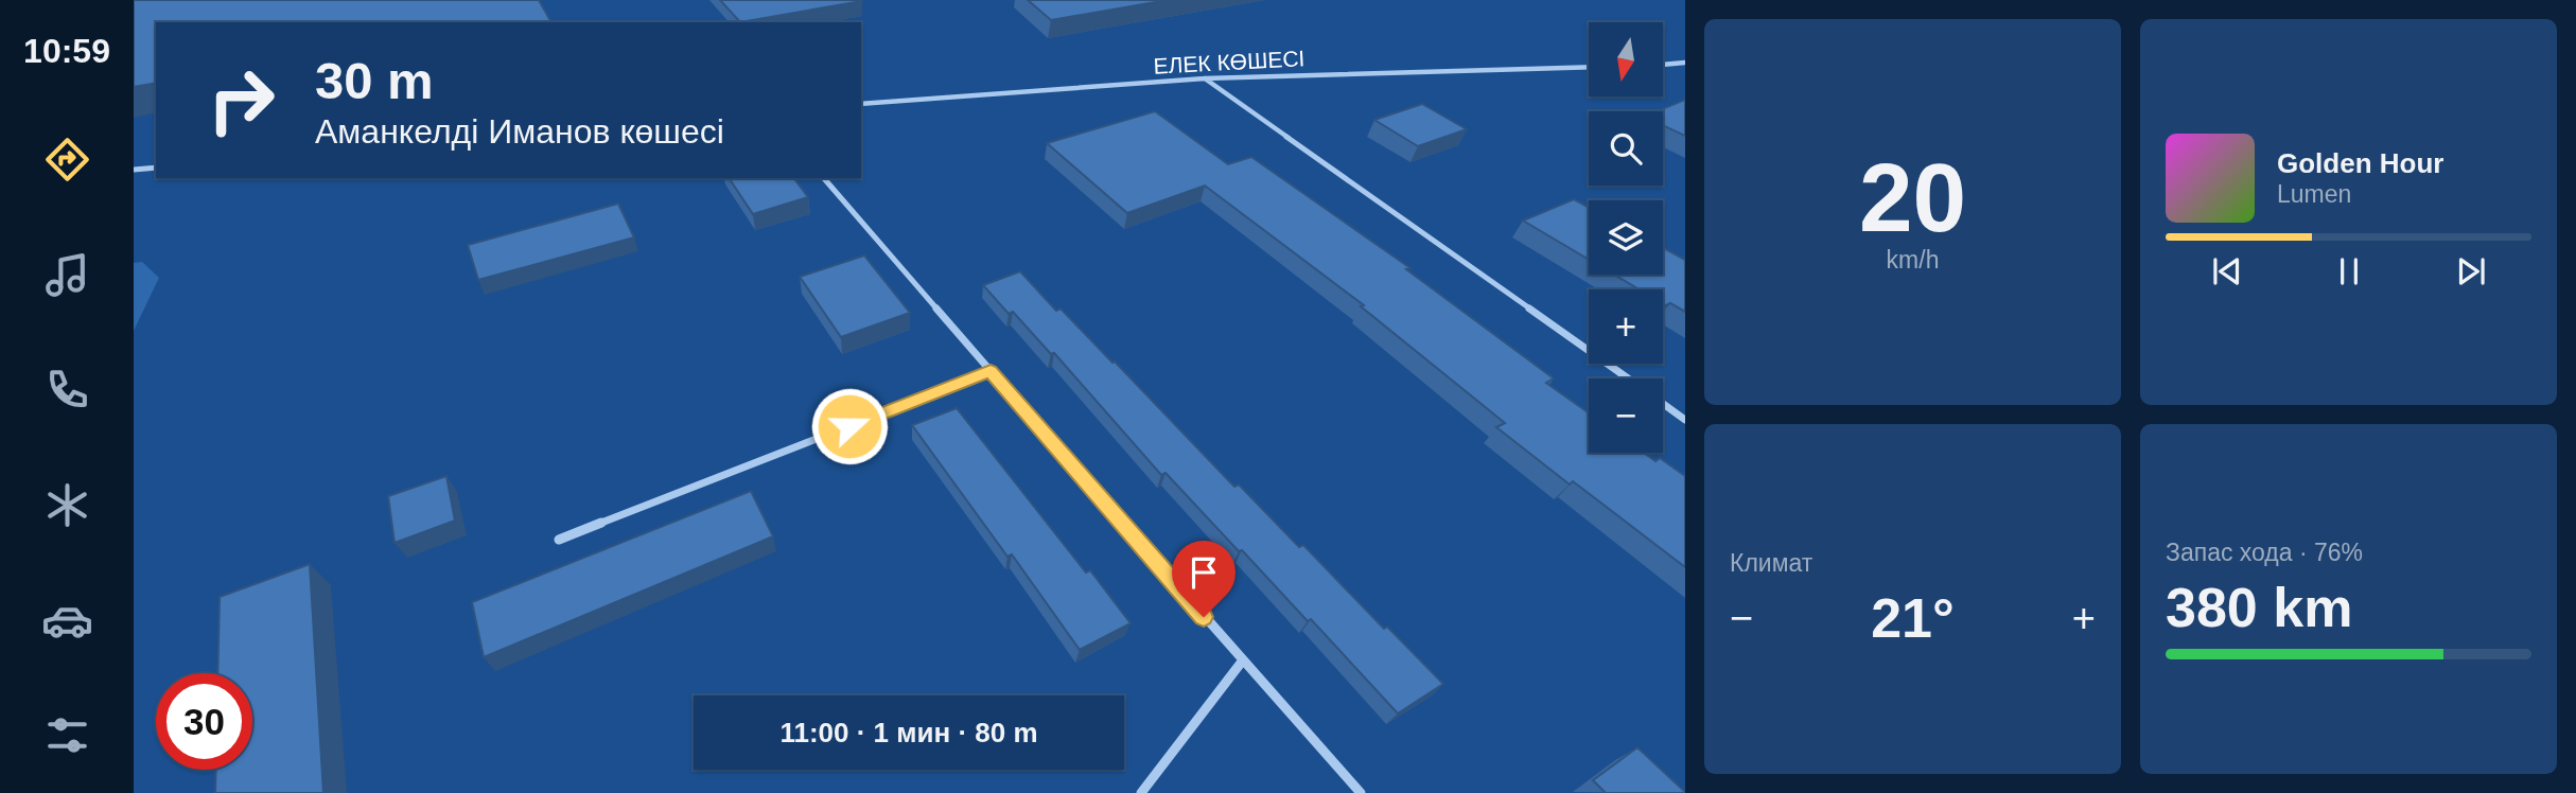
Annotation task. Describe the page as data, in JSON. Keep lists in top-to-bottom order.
{
  "streets": {
    "street": ["ЕЛЕК КӨШЕСІ"]
  },
  "north": "bottom",
  "page": {
    "tabs": "10:59",
    "tile": [
      ["20", "km/h"],
      "Климат",
      ["Запас хода · 76%", "380 km"]
    ],
    "map_buttons": ["+", "−"],
    "turn": ["30 m", "Аманкелді Иманов көшесі"],
    "song": ["Golden Hour", "Lumen"],
    "heat": ["−", "21°", "+"],
    "limit": "30",
    "trip": "11:00 · 1 мин · 80 m"
  }
}
